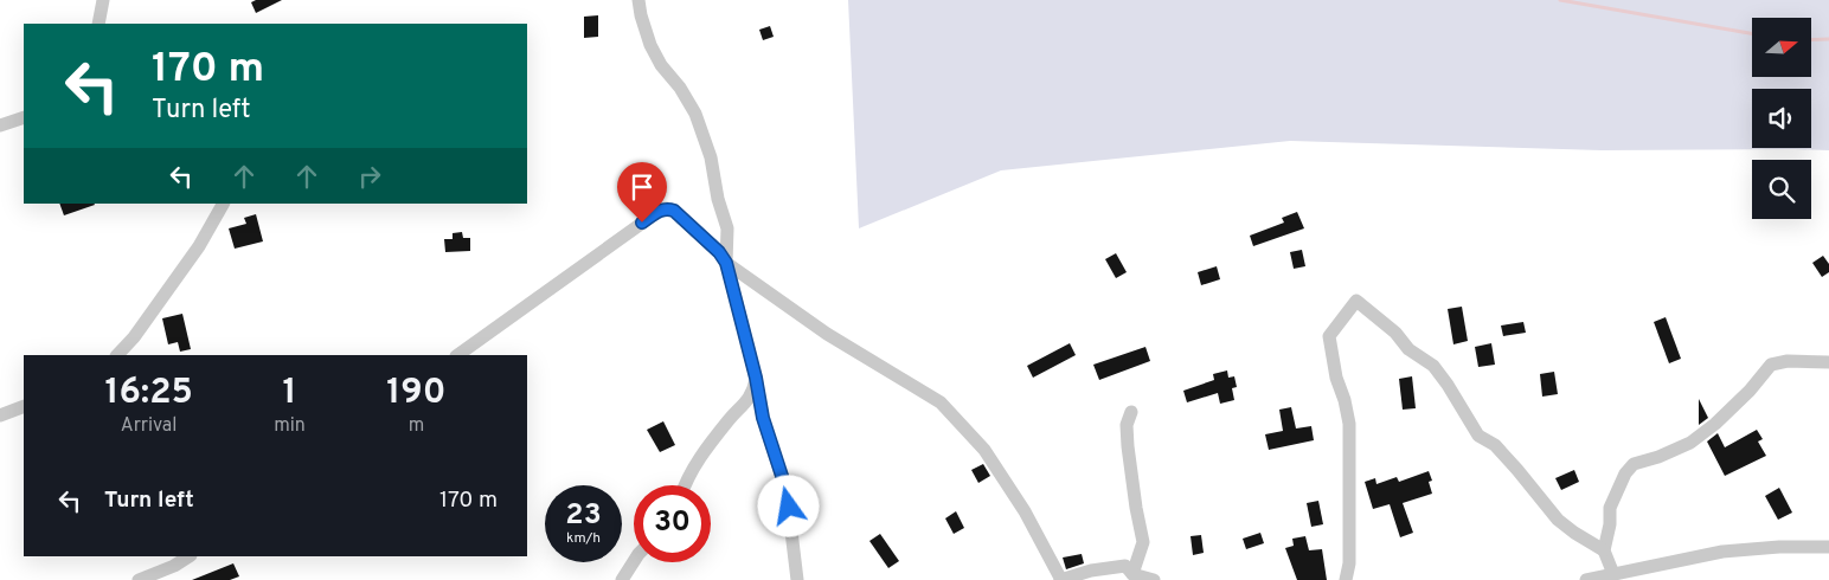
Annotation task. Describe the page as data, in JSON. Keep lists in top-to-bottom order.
{
  "north": "right",
  "page": {
    "turn": ["170 m", "Turn left"],
    "eta": [
      "16:25",
      "Arrival",
      "1",
      "min",
      "190",
      "m"
    ],
    "list": [
      {
        "name": "Turn left",
        "value": "170 m"
      }
    ],
    "speed": "23 km/h",
    "limit": "30"
  }
}
